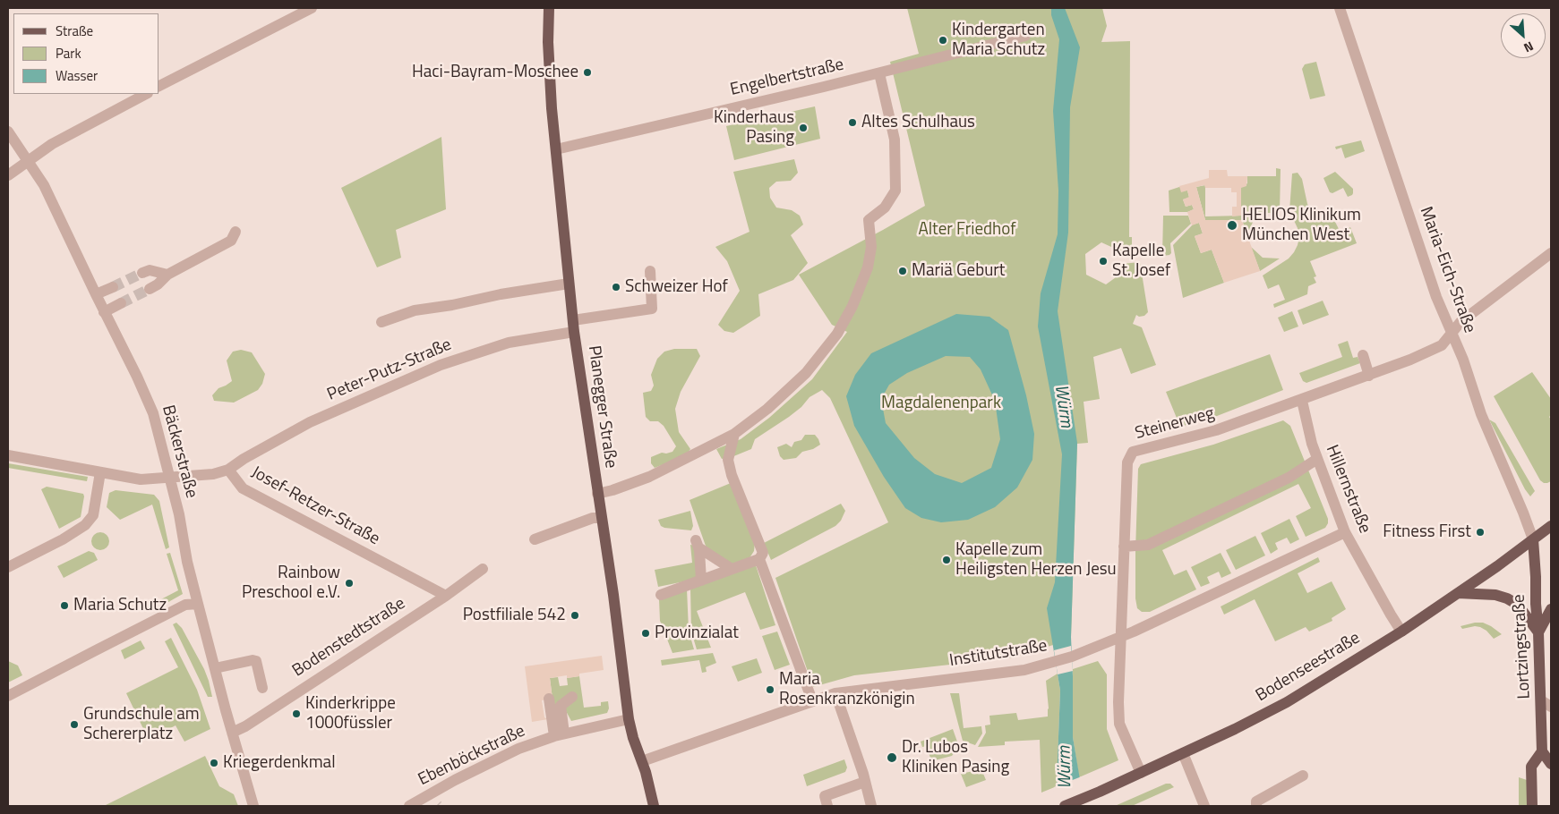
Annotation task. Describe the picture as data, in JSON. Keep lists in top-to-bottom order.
{
  "streets": {
    "main road": ["Planegger Straße", "Lortzingstraße", "Bodenseestraße"],
    "street": [
      "Engelbertstraße",
      "Maria-Eich-Straße",
      "Peter-Putz-Straße",
      "Steinerweg",
      "Bäckerstraße",
      "Hillernstraße",
      "Josef-Retzer-Straße",
      "Bodenstedtstraße",
      "Institutstraße",
      "Ebenböckstraße"
    ]
  },
  "crossings": [
    ["Engelbertstraße", "Planegger Straße"],
    ["Maria-Eich-Straße", "Steinerweg"],
    ["Maria-Eich-Straße", "Lortzingstraße"],
    ["Maria-Eich-Straße", "Bodenseestraße"],
    ["Peter-Putz-Straße", "Planegger Straße"],
    ["Peter-Putz-Straße", "Josef-Retzer-Straße"],
    ["Planegger Straße", "Institutstraße"],
    ["Planegger Straße", "Ebenböckstraße"],
    ["Steinerweg", "Hillernstraße"],
    ["Steinerweg", "Institutstraße"],
    ["Steinerweg", "Bodenseestraße"],
    ["Bäckerstraße", "Josef-Retzer-Straße"],
    ["Bäckerstraße", "Bodenstedtstraße"],
    ["Hillernstraße", "Institutstraße"],
    ["Hillernstraße", "Bodenseestraße"],
    ["Josef-Retzer-Straße", "Bodenstedtstraße"],
    ["Lortzingstraße", "Bodenseestraße"]
  ],
  "water": ["Würm"],
  "parks": ["Alter Friedhof", "Magdalenenpark"],
  "places": [
    "Kindergarten Maria Schutz",
    "Haci-Bayram-Moschee",
    "Altes Schulhaus",
    "Kinderhaus Pasing",
    "HELIOS Klinikum München West",
    "Kapelle St. Josef",
    "Mariä Geburt",
    "Schweizer Hof",
    "Fitness First",
    "Kapelle zum Heiligsten Herzen Jesu",
    "Rainbow Preschool e.V.",
    "Maria Schutz",
    "Postfiliale 542",
    "Provinzialat",
    "Maria Rosenkranzkönigin",
    "Kinderkrippe 1000füssler",
    "Grundschule am Schererplatz",
    "Dr. Lubos Kliniken Pasing",
    "Kriegerdenkmal"
  ],
  "legend": ["Straße", "Park", "Wasser"],
  "north": "bottom right"
}
